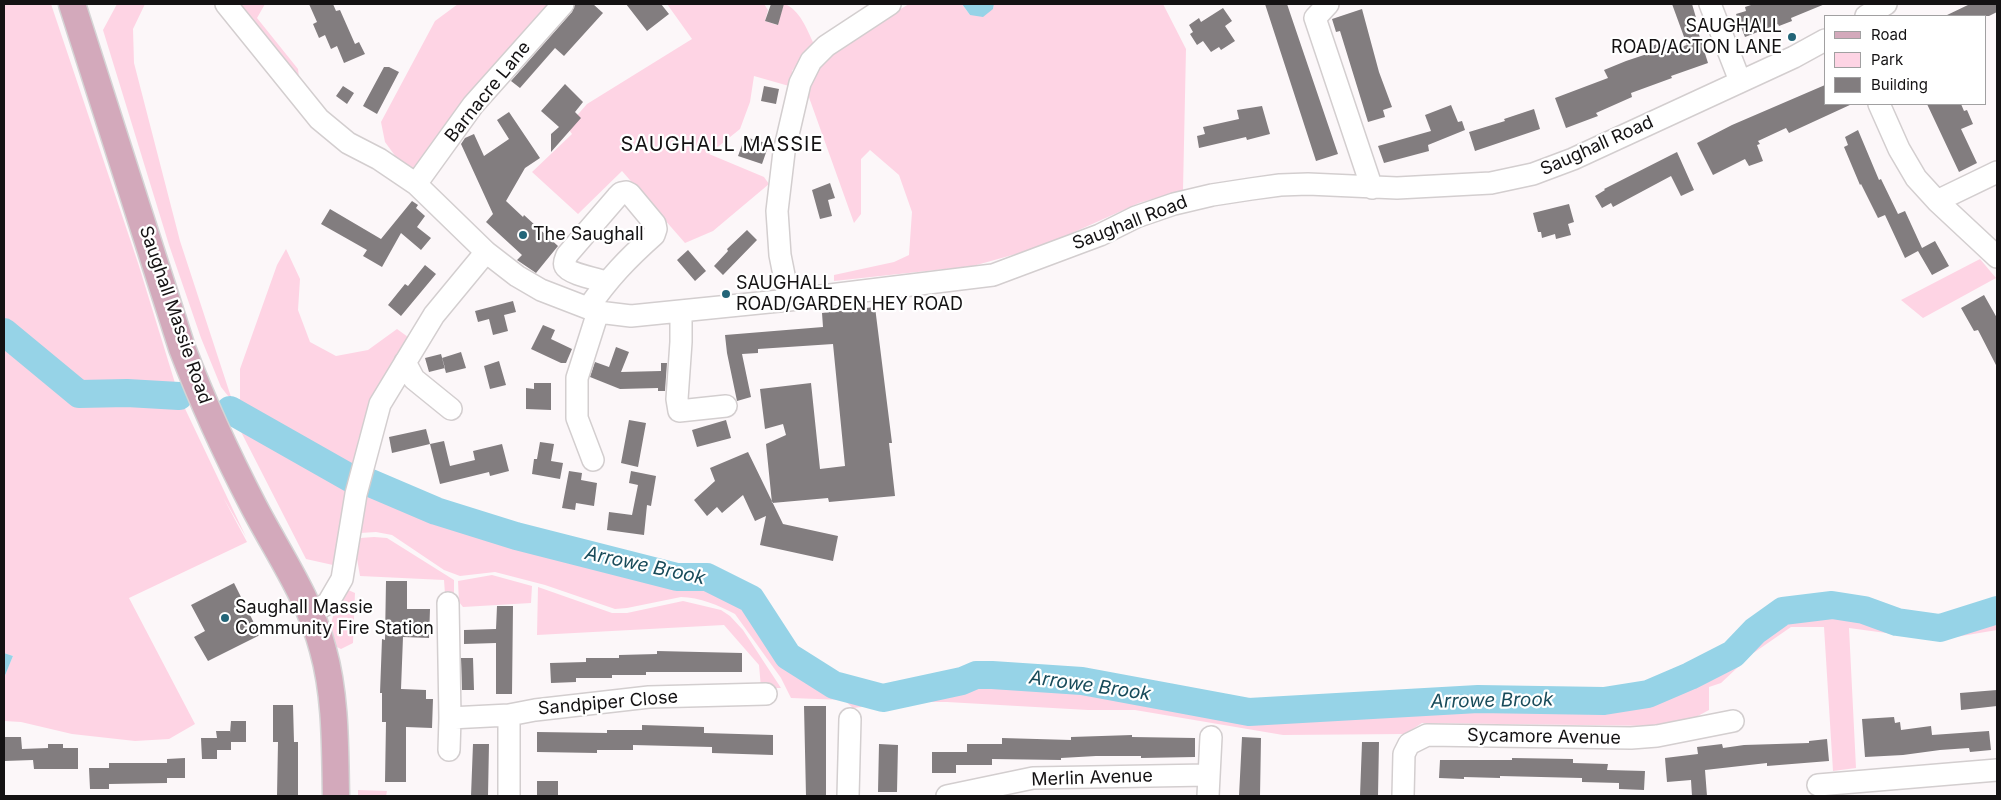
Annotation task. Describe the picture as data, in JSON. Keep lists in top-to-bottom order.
{
  "streets": {
    "main road": ["Saughall Massie Road"],
    "street": [
      "Barnacre Lane",
      "Saughall Road",
      "Sandpiper Close",
      "Sycamore Avenue",
      "Merlin Avenue"
    ]
  },
  "crossings": [
    ["Barnacre Lane", "Saughall Road"]
  ],
  "districts": ["SAUGHALL MASSIE"],
  "water": ["Arrowe Brook"],
  "places": [
    "SAUGHALL ROAD/ACTON LANE",
    "The Saughall",
    "SAUGHALL ROAD/GARDEN HEY ROAD",
    "Saughall Massie Community Fire Station"
  ],
  "legend": ["Road", "Park", "Building"]
}
